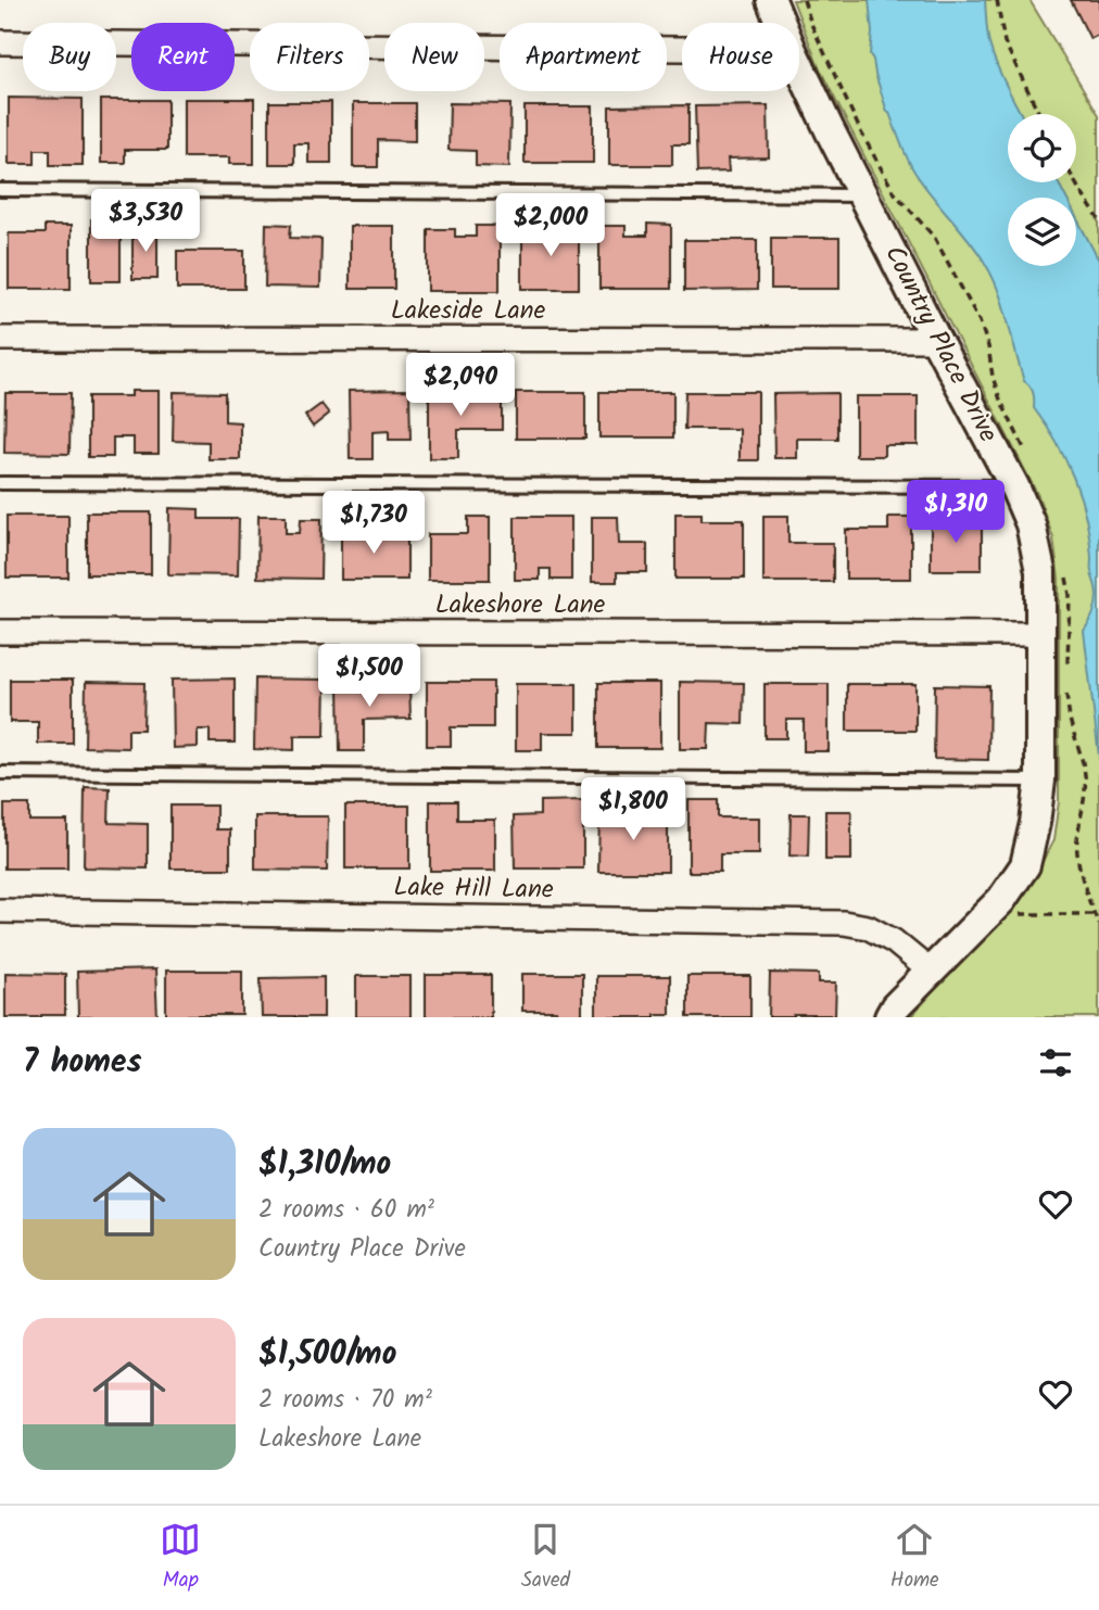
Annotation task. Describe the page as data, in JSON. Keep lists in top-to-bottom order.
{
  "streets": {
    "street": [
      "Lakeside Lane",
      "Country Place Drive",
      "Lakeshore Lane",
      "Lake Hill Lane"
    ]
  },
  "crossings": [
    ["Lakeside Lane", "Country Place Drive"],
    ["Country Place Drive", "Lakeshore Lane"],
    ["Country Place Drive", "Lake Hill Lane"]
  ],
  "page": {
    "chip": [
      "Buy",
      "Rent",
      "Filters",
      "New",
      "Apartment",
      "House"
    ],
    "price": [
      "$3,530",
      "$2,000",
      "$2,090",
      "$1,310",
      "$1,730",
      "$1,500",
      "$1,800"
    ],
    "heading": "7 homes",
    "list": [
      {
        "name": "$1,310/mo",
        "note": "2 rooms · 60 m² · Country Place Drive"
      },
      {
        "name": "$1,500/mo",
        "note": "2 rooms · 70 m² · Lakeshore Lane"
      }
    ],
    "tabs": ["Map", "Saved", "Home"]
  }
}
